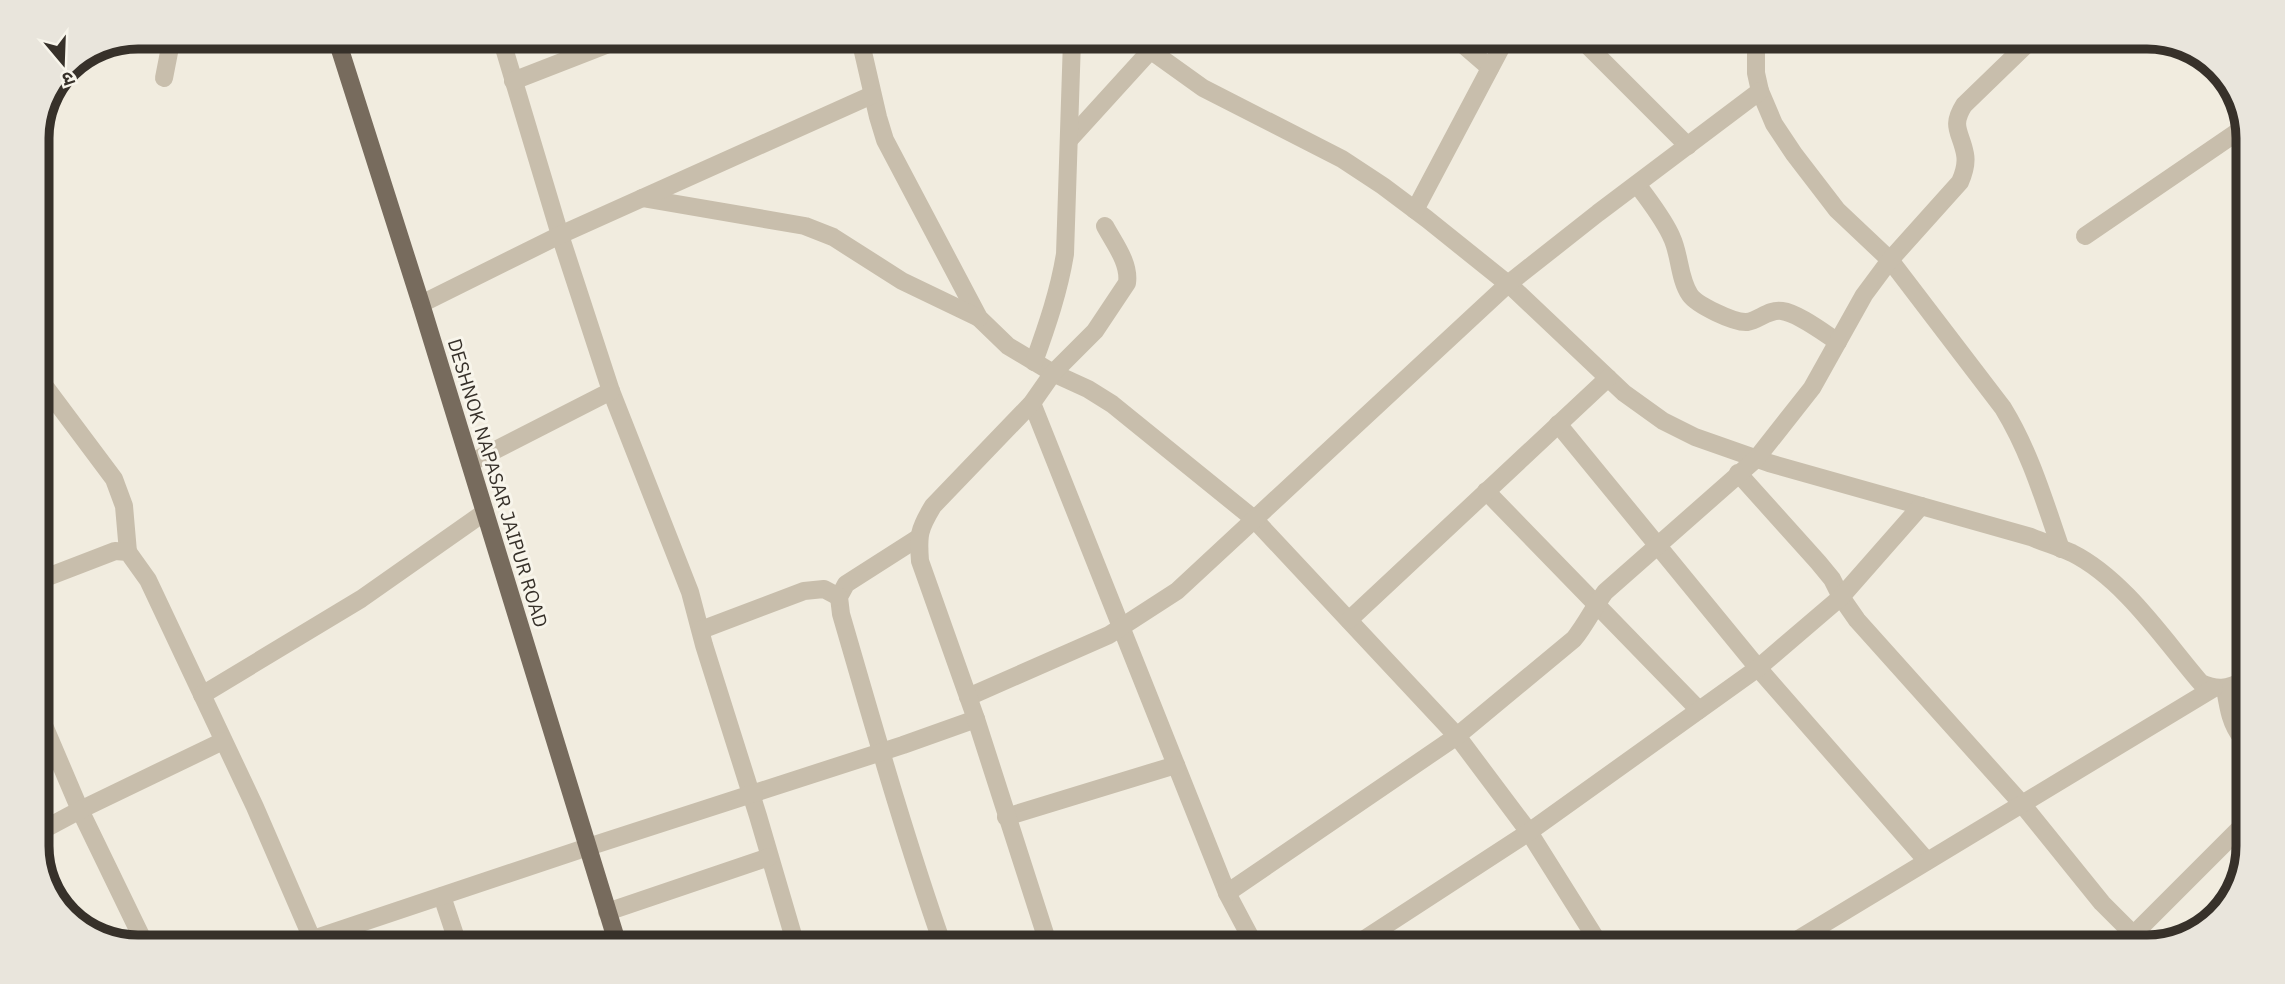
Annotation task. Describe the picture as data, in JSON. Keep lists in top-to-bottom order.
{
  "streets": {
    "main road": ["DESHNOK NAPASAR JAIPUR ROAD"]
  },
  "north": "bottom"
}
